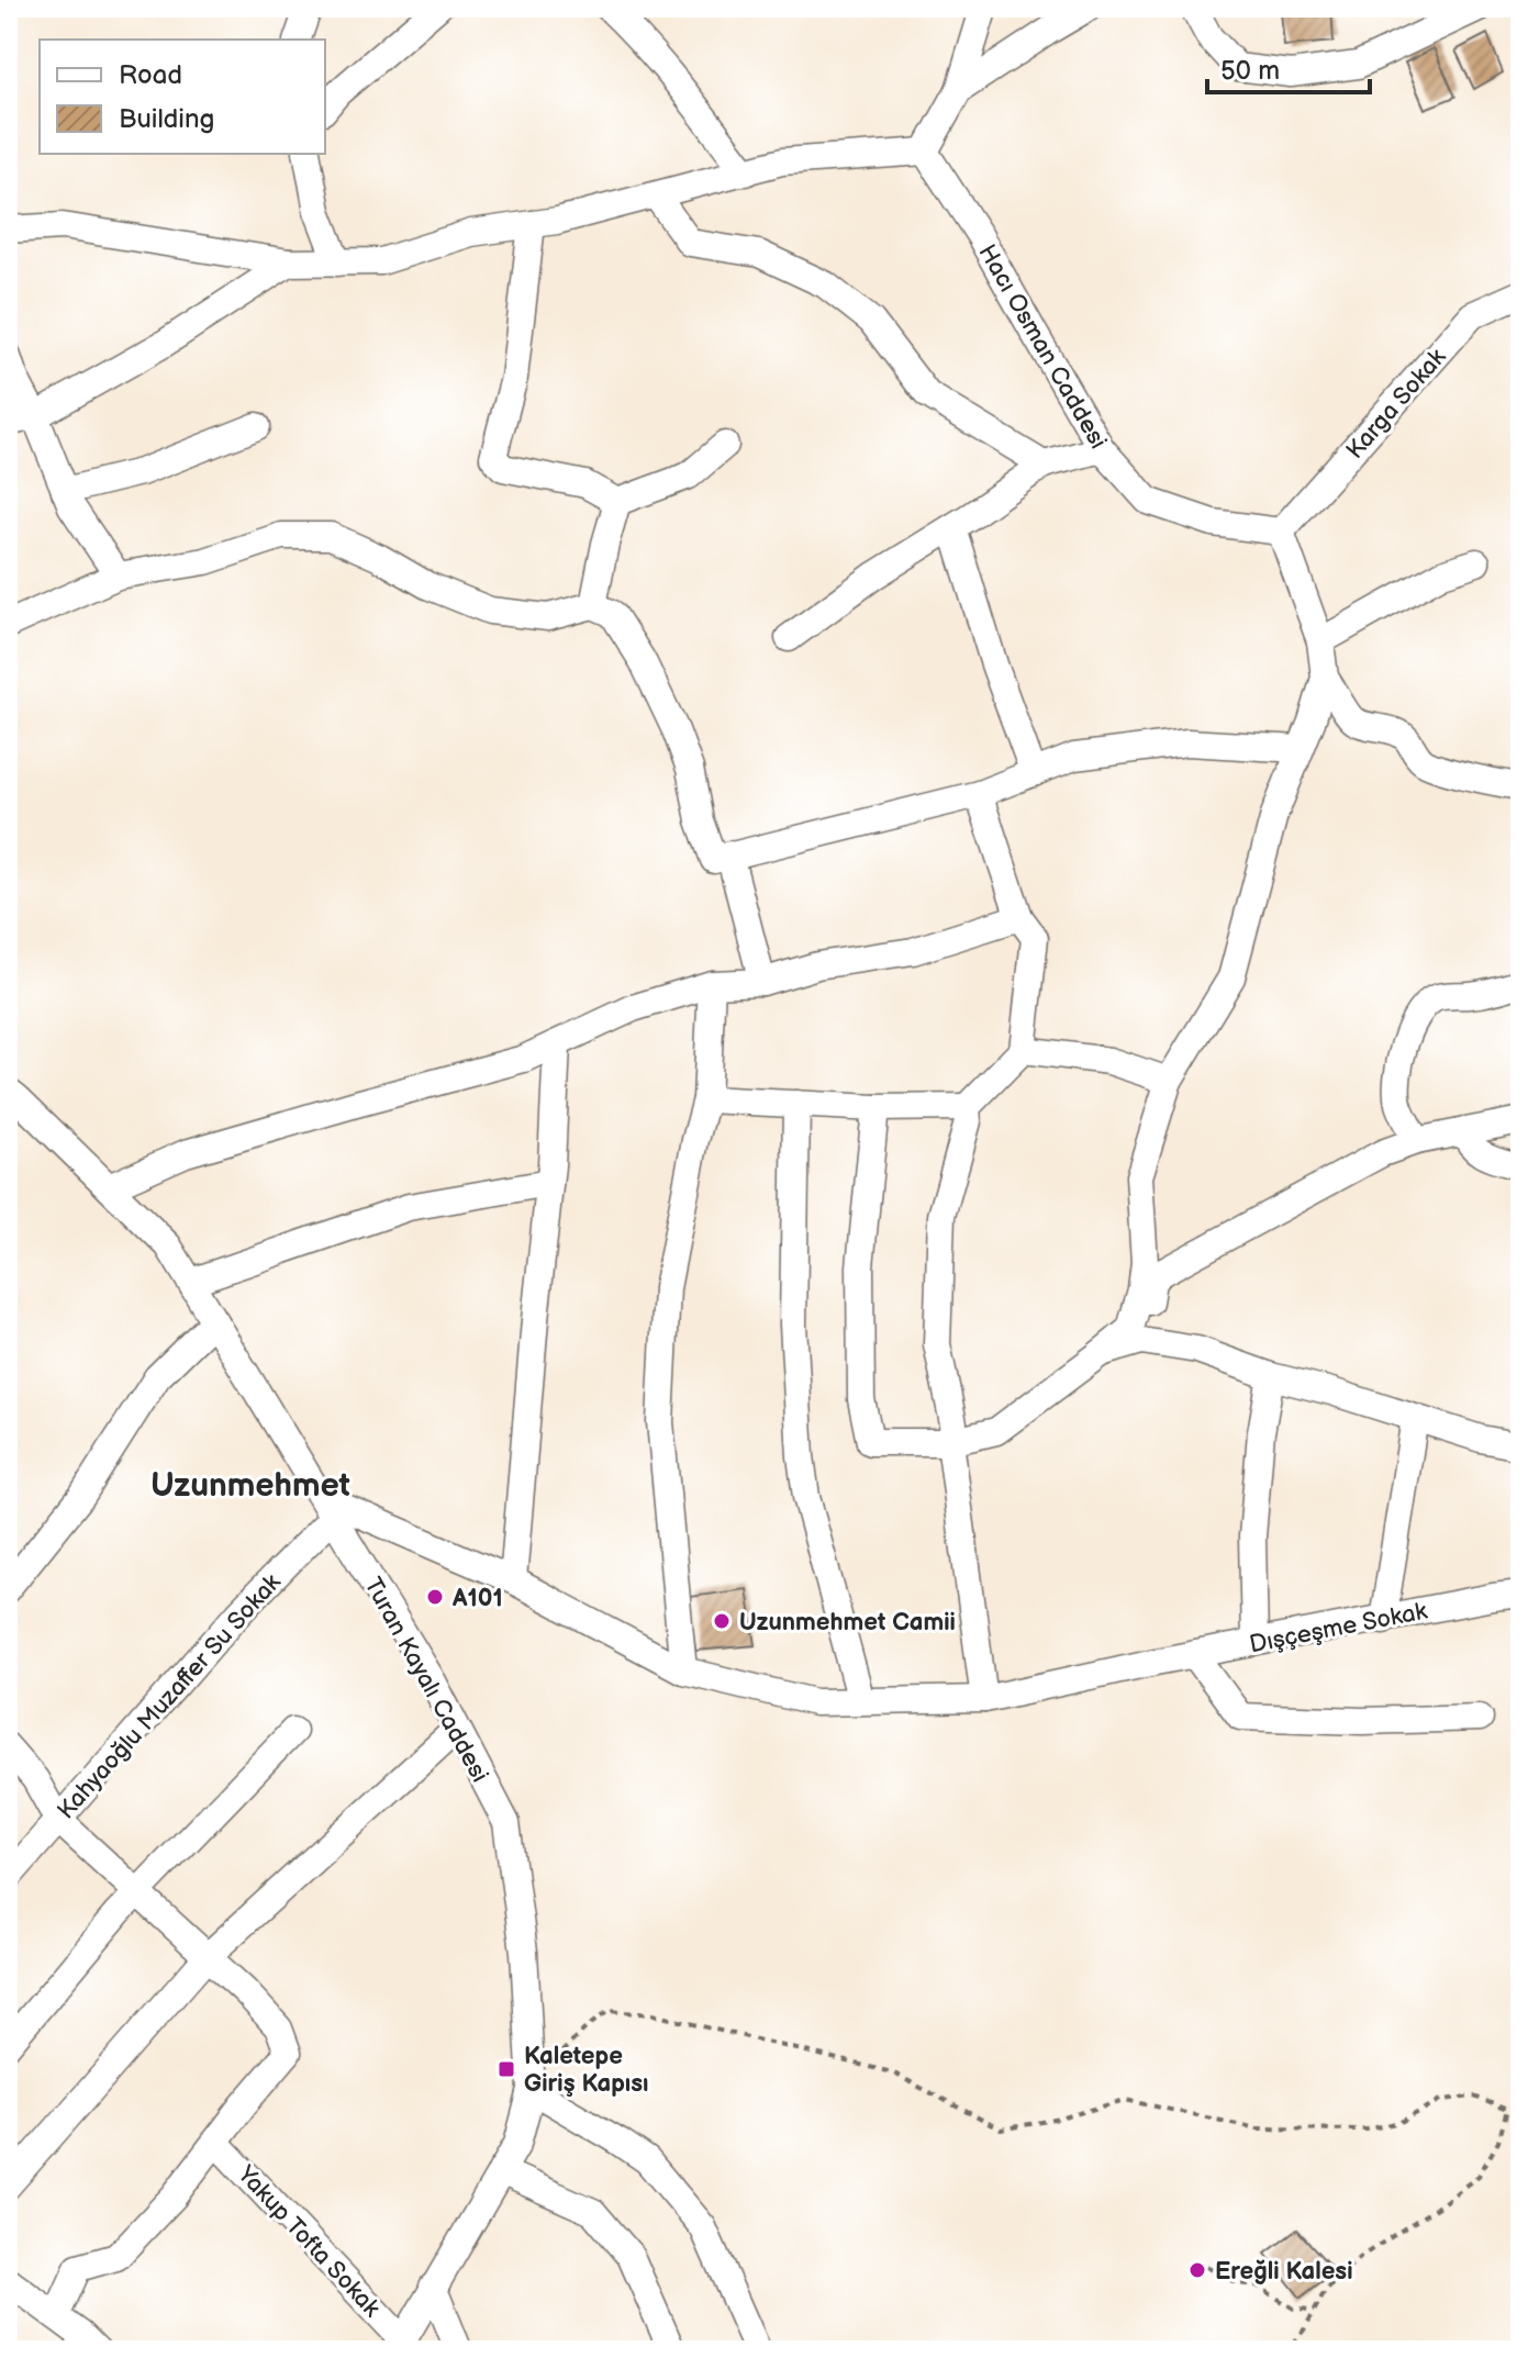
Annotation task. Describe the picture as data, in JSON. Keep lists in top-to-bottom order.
{
  "streets": {
    "street": [
      "Hacı Osman Caddesi",
      "Karga Sokak",
      "Dışçeşme Sokak",
      "Turan Kayalı Caddesi",
      "Kahyaoğlu Muzaffer Su Sokak",
      "Yakup Tofta Sokak"
    ]
  },
  "crossings": [
    ["Hacı Osman Caddesi", "Karga Sokak"],
    ["Dışçeşme Sokak", "Turan Kayalı Caddesi"],
    ["Dışçeşme Sokak", "Kahyaoğlu Muzaffer Su Sokak"],
    ["Turan Kayalı Caddesi", "Kahyaoğlu Muzaffer Su Sokak"],
    ["Turan Kayalı Caddesi", "Yakup Tofta Sokak"]
  ],
  "districts": ["Uzunmehmet"],
  "places": {
    "other": ["A101", "Uzunmehmet Camii", "Ereğli Kalesi"],
    "transit": ["Kaletepe Giriş Kapısı"]
  },
  "legend": ["Road", "Building"],
  "scale_bar": "50 m"
}
